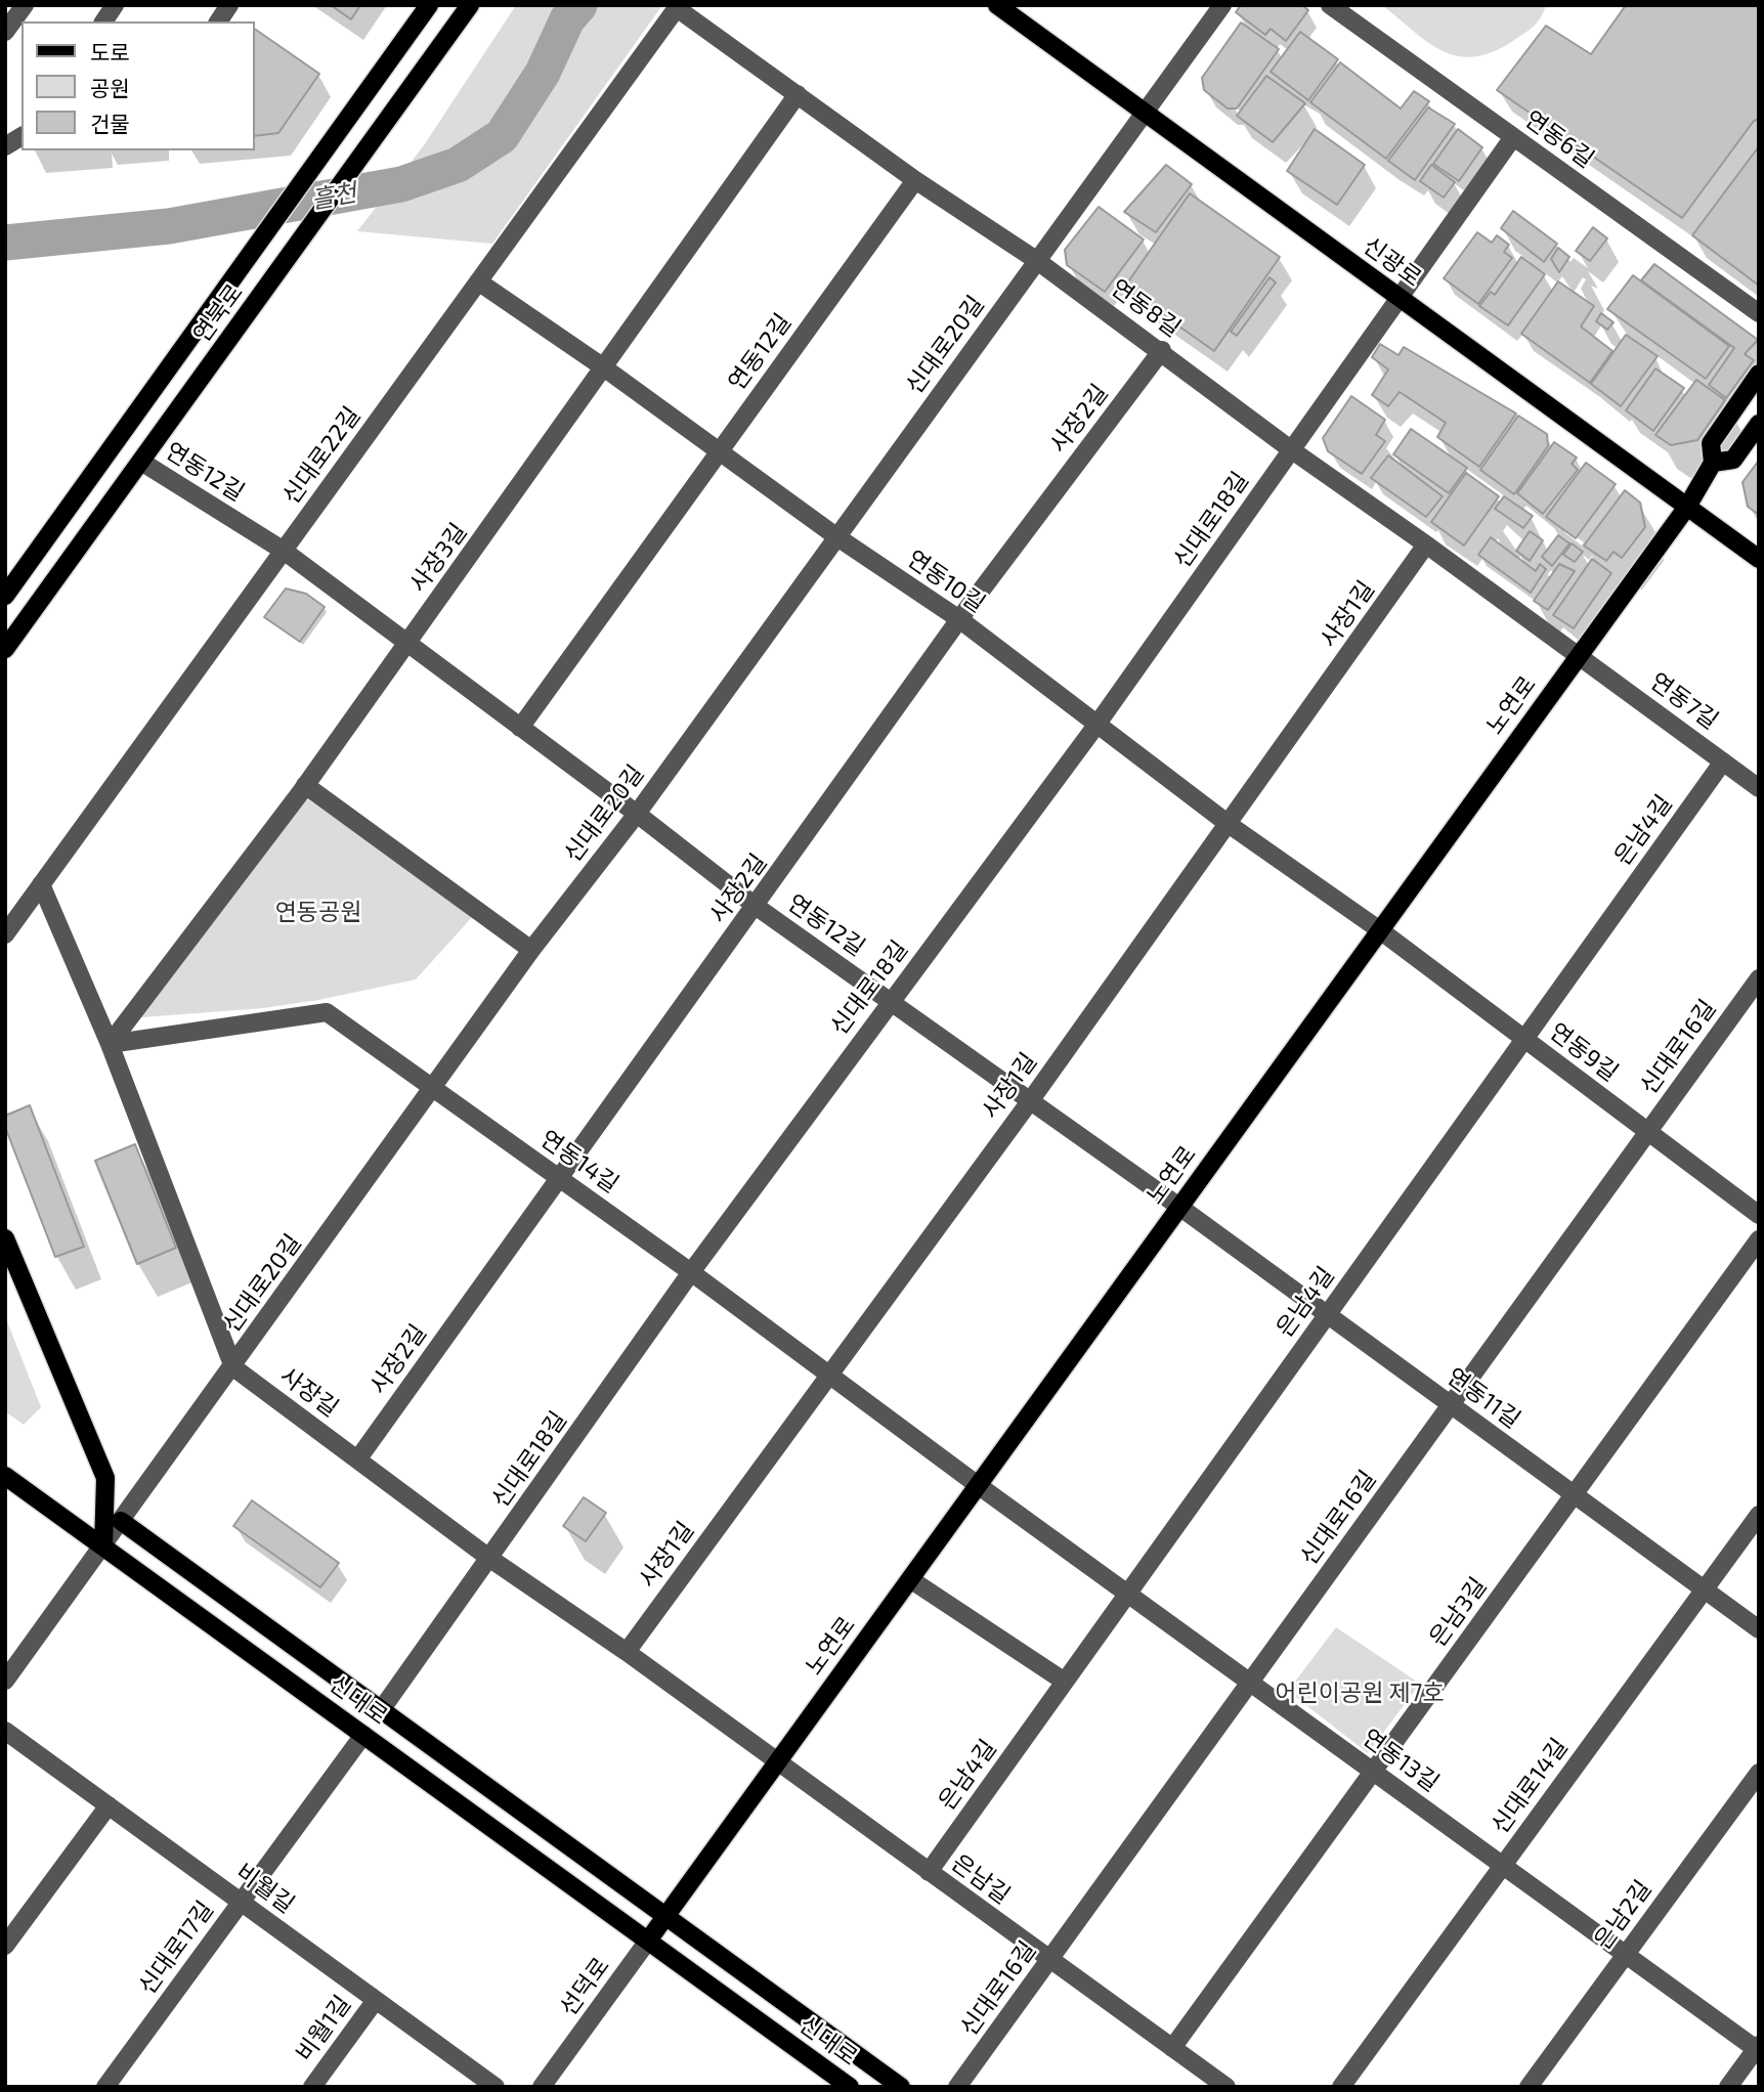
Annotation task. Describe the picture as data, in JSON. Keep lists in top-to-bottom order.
{
  "streets": {
    "main road": [
      "신광로",
      "연북로",
      "노연로",
      "신대로",
      "선덕로"
    ],
    "street": [
      "연동6길",
      "연동8길",
      "신대로20길",
      "연동12길",
      "사장2길",
      "신대로22길",
      "신대로18길",
      "사장3길",
      "연동10길",
      "사장1길",
      "연동7길",
      "은남4길",
      "신대로16길",
      "연동9길",
      "연동14길",
      "사장길",
      "연동11길",
      "은남3길",
      "연동13길",
      "신대로14길",
      "은남길",
      "비월길",
      "은남2길",
      "신대로17길",
      "비월1길"
    ]
  },
  "crossings": [
    ["연동6길", "신대로18길"],
    ["신광로", "신대로20길"],
    ["신광로", "신대로18길"],
    ["신광로", "노연로"],
    ["연동8길", "신대로20길"],
    ["연동8길", "연동12길"],
    ["연동8길", "사장2길"],
    ["연동8길", "신대로22길"],
    ["연동8길", "신대로18길"],
    ["연동8길", "사장3길"],
    ["연동8길", "사장1길"],
    ["연동8길", "연동7길"],
    ["연동8길", "노연로"],
    ["연북로", "연동12길"],
    ["신대로20길", "연동12길"],
    ["신대로20길", "연동10길"],
    ["신대로20길", "연동14길"],
    ["신대로20길", "사장길"],
    ["신대로20길", "신대로"],
    ["연동12길", "사장2길"],
    ["연동12길", "신대로22길"],
    ["연동12길", "신대로18길"],
    ["연동12길", "사장3길"],
    ["연동12길", "연동10길"],
    ["연동12길", "사장1길"],
    ["연동12길", "노연로"],
    ["연동12길", "연동11길"],
    ["사장2길", "연동10길"],
    ["사장2길", "연동14길"],
    ["사장2길", "사장길"],
    ["신대로22길", "연동10길"],
    ["신대로18길", "연동10길"],
    ["신대로18길", "연동14길"],
    ["신대로18길", "사장길"],
    ["신대로18길", "신대로"],
    ["사장3길", "연동10길"],
    ["사장3길", "연동14길"],
    ["연동10길", "사장1길"],
    ["연동10길", "노연로"],
    ["연동10길", "연동9길"],
    ["사장1길", "연동14길"],
    ["사장1길", "사장길"],
    ["연동7길", "노연로"],
    ["연동7길", "은남4길"],
    ["노연로", "연동9길"],
    ["노연로", "연동14길"],
    ["노연로", "사장길"],
    ["노연로", "연동11길"],
    ["노연로", "신대로"],
    ["노연로", "연동13길"],
    ["노연로", "은남길"],
    ["노연로", "선덕로"],
    ["은남4길", "연동9길"],
    ["은남4길", "연동11길"],
    ["은남4길", "연동13길"],
    ["은남4길", "은남길"],
    ["신대로16길", "연동9길"],
    ["신대로16길", "연동11길"],
    ["신대로16길", "연동13길"],
    ["신대로16길", "은남길"],
    ["연동14길", "연동13길"],
    ["사장길", "은남길"],
    ["연동11길", "은남3길"],
    ["연동11길", "신대로14길"],
    ["은남3길", "연동13길"],
    ["은남3길", "은남길"],
    ["신대로", "신대로17길"],
    ["신대로", "선덕로"],
    ["연동13길", "신대로14길"],
    ["연동13길", "은남2길"],
    ["비월길", "신대로17길"],
    ["비월길", "비월1길"]
  ],
  "water": ["흘천"],
  "parks": ["연동공원", "어린이공원 제7호"],
  "legend": ["도로", "공원", "건물"]
}
